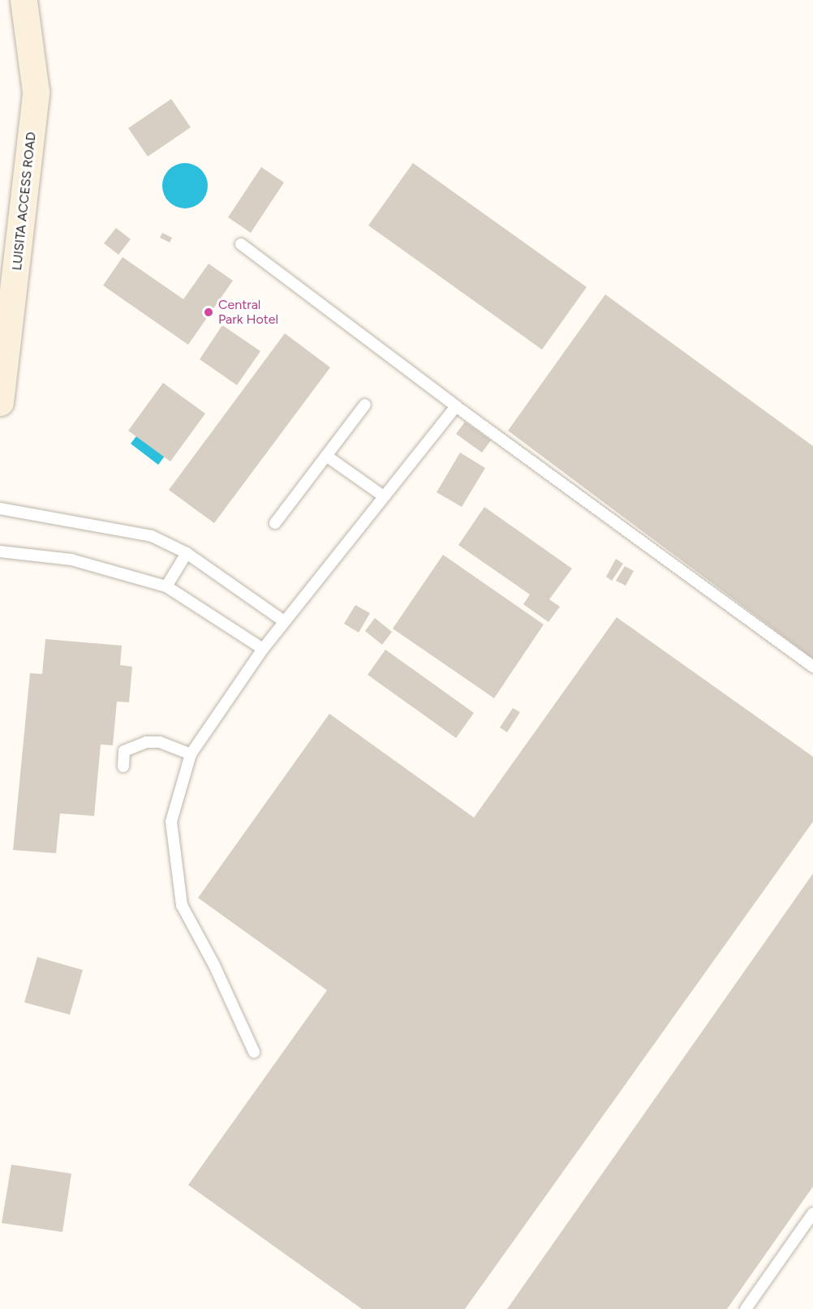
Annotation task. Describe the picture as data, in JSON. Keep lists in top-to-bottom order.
{
  "streets": {
    "main road": ["LUISITA ACCESS ROAD"]
  },
  "places": ["Central Park Hotel"]
}
